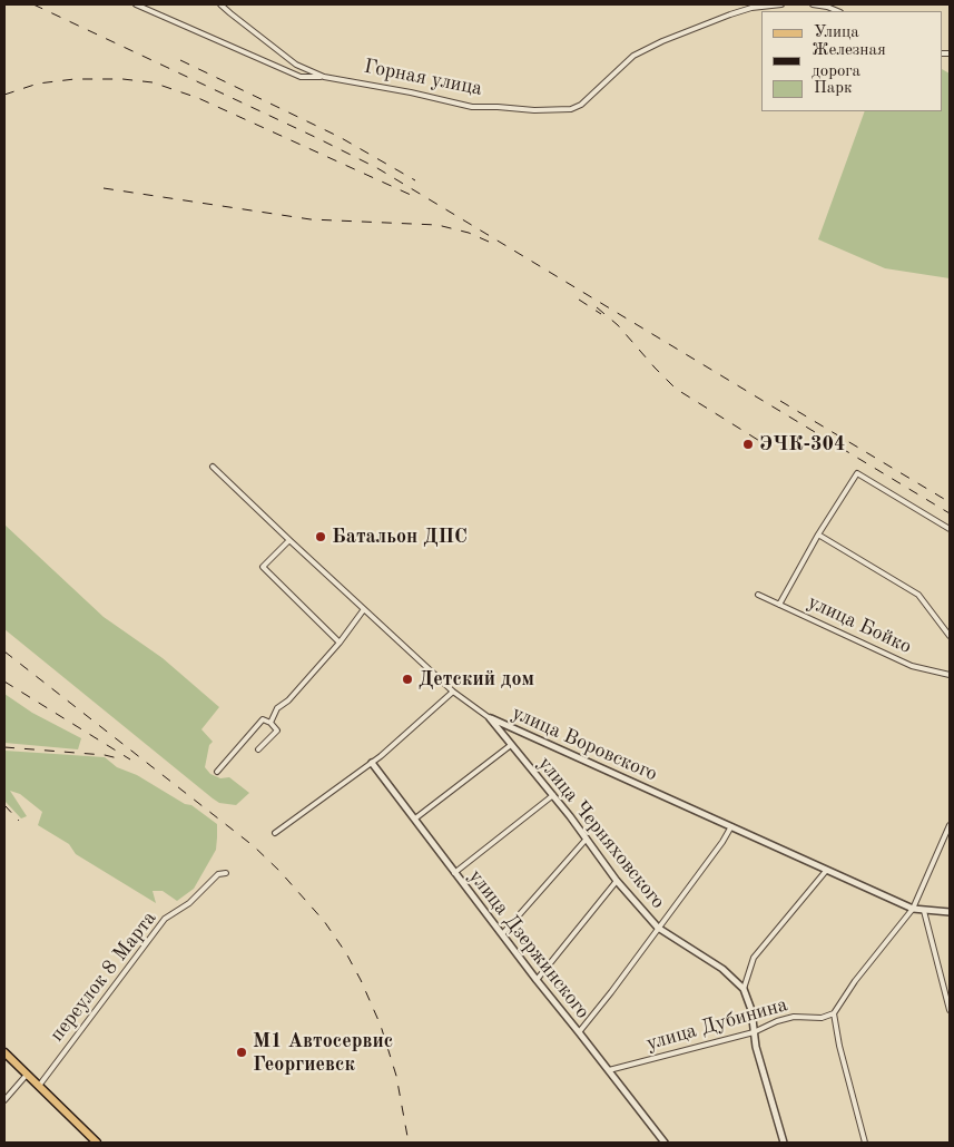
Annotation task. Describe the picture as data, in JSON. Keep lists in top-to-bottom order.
{
  "streets": {
    "street": [
      "Горная улица",
      "улица Бойко",
      "улица Воровского",
      "улица Черняховского",
      "улица Дзержинского",
      "переулок 8 Марта",
      "улица Дубинина"
    ]
  },
  "crossings": [
    ["улица Воровского", "улица Черняховского"],
    ["улица Черняховского", "улица Дубинина"],
    ["улица Дзержинского", "улица Дубинина"]
  ],
  "places": [
    "ЭЧК-304",
    "Батальон ДПС",
    "Детский дом",
    "М1 Автосервис Георгиевск"
  ],
  "legend": ["Улица", "Железная дорога", "Парк"]
}
